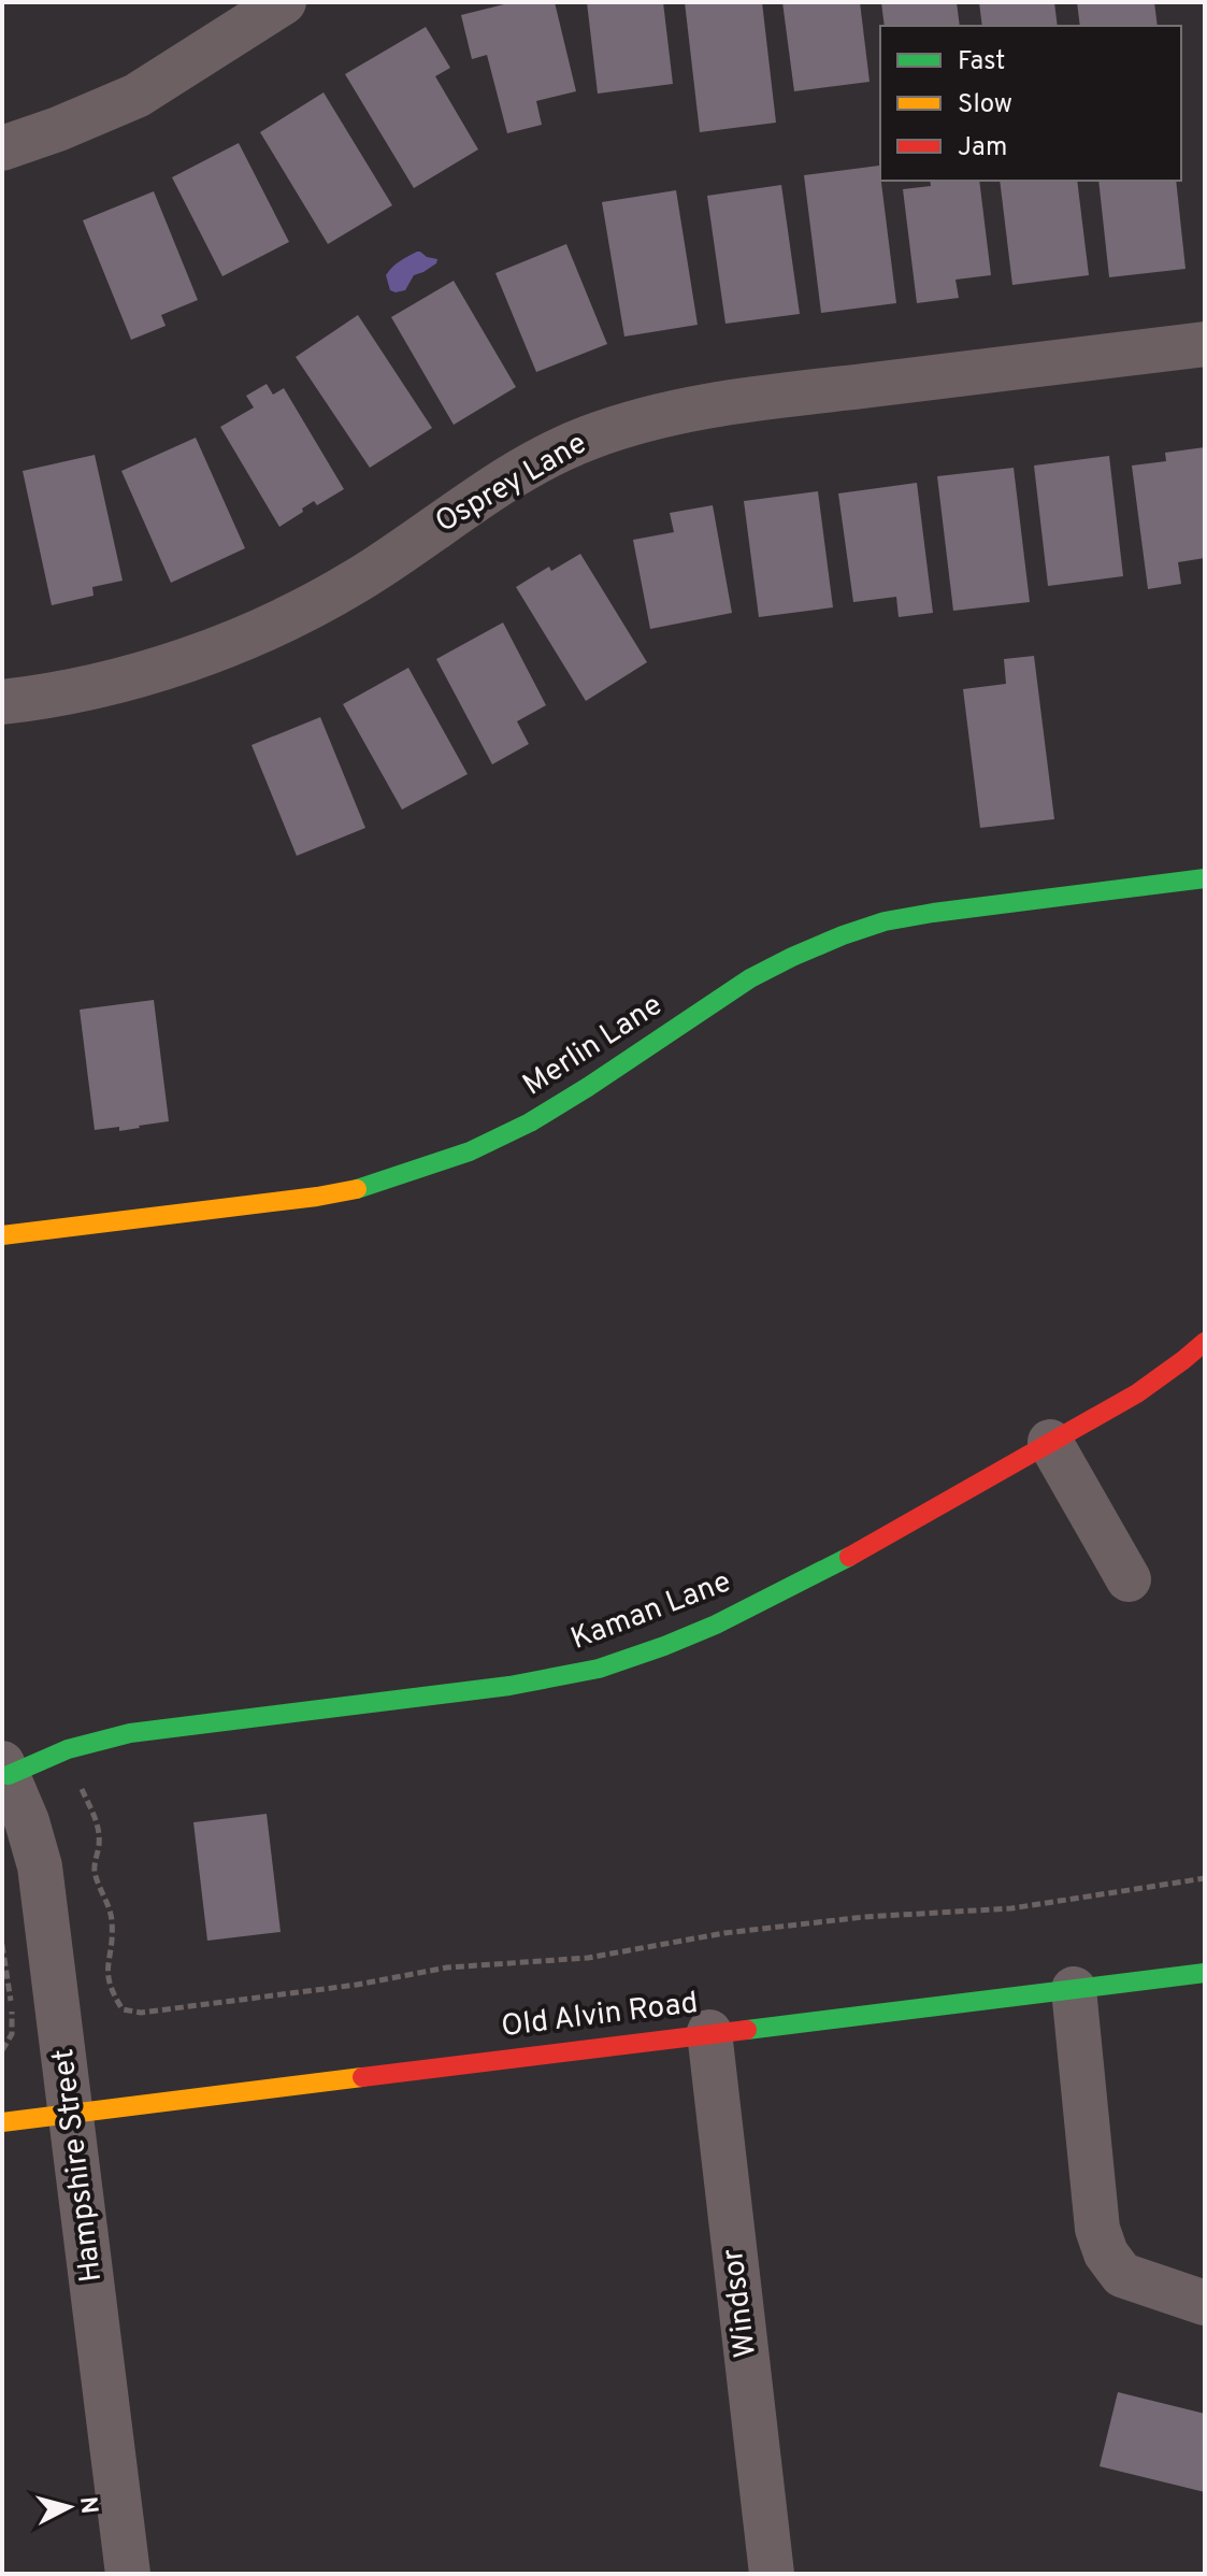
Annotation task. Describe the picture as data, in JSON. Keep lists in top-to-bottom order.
{
  "streets": {
    "street": [
      "Osprey Lane",
      "Merlin Lane",
      "Kaman Lane",
      "Old Alvin Road",
      "Hampshire Street",
      "Windsor"
    ]
  },
  "crossings": [
    ["Kaman Lane", "Hampshire Street"],
    ["Old Alvin Road", "Hampshire Street"],
    ["Old Alvin Road", "Windsor"]
  ],
  "legend": ["Fast", "Slow", "Jam"],
  "north": "right"
}
